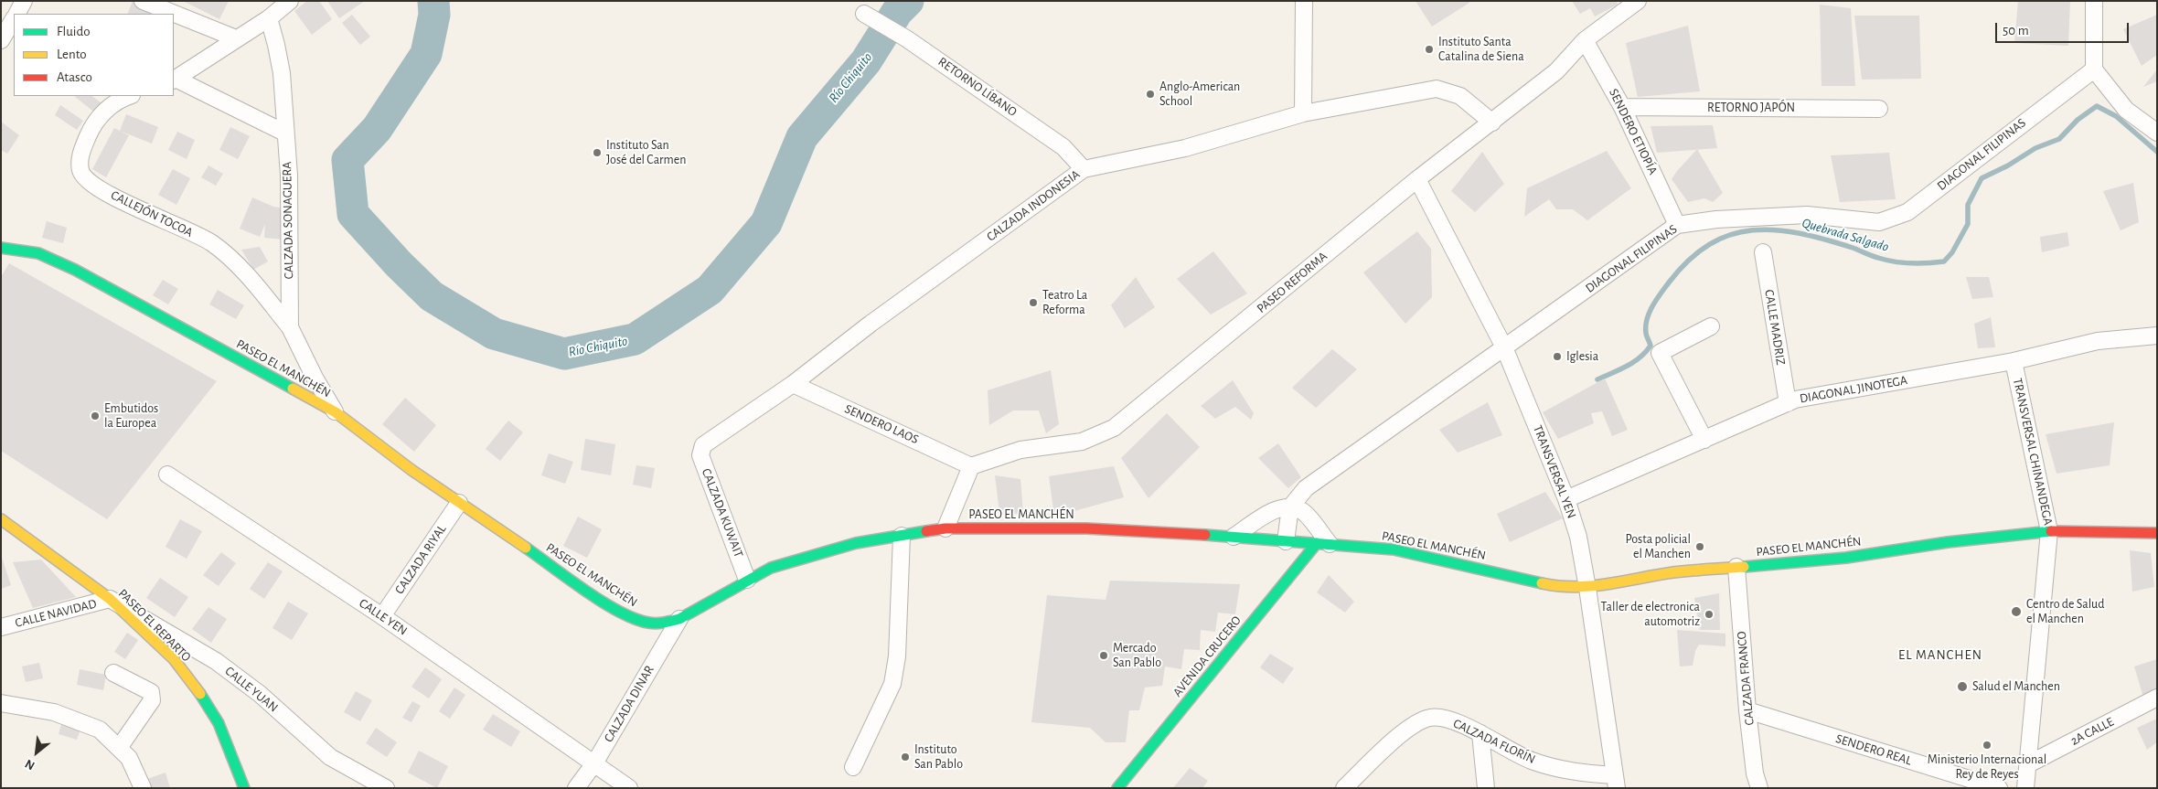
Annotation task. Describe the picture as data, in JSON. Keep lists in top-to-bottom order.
{
  "streets": {
    "street": [
      "RETORNO LÍBANO",
      "RETORNO JAPÓN",
      "SENDERO ETIOPÍA",
      "DIAGONAL FILIPINAS",
      "CALZADA INDONESIA",
      "CALLEJÓN TOCOA",
      "CALZADA SONAGUERA",
      "PASEO REFORMA",
      "CALLE MADRIZ",
      "PASEO EL MANCHÉN",
      "DIAGONAL JINOTEGA",
      "SENDERO LAOS",
      "TRANSVERSAL CHINANDEGA",
      "TRANSVERSAL YEN",
      "CALZADA KUWAIT",
      "CALZADA RIYAL",
      "CALLE NAVIDAD",
      "CALLE YEN",
      "PASEO EL REPARTO",
      "AVENIDA CRUCERO",
      "CALZADA FRANCO",
      "CALLE YUAN",
      "CALZADA DINAR",
      "2A CALLE",
      "CALZADA FLORÍN",
      "SENDERO REAL"
    ]
  },
  "crossings": [
    ["RETORNO LÍBANO", "CALZADA INDONESIA"],
    ["RETORNO JAPÓN", "SENDERO ETIOPÍA"],
    ["SENDERO ETIOPÍA", "DIAGONAL FILIPINAS"],
    ["SENDERO ETIOPÍA", "PASEO REFORMA"],
    ["DIAGONAL FILIPINAS", "TRANSVERSAL YEN"],
    ["CALZADA INDONESIA", "PASEO REFORMA"],
    ["CALZADA INDONESIA", "SENDERO LAOS"],
    ["CALZADA INDONESIA", "CALZADA KUWAIT"],
    ["CALLEJÓN TOCOA", "CALZADA SONAGUERA"],
    ["CALZADA SONAGUERA", "PASEO EL MANCHÉN"],
    ["PASEO REFORMA", "SENDERO LAOS"],
    ["PASEO REFORMA", "TRANSVERSAL YEN"],
    ["CALLE MADRIZ", "DIAGONAL JINOTEGA"],
    ["PASEO EL MANCHÉN", "TRANSVERSAL CHINANDEGA"],
    ["PASEO EL MANCHÉN", "TRANSVERSAL YEN"],
    ["PASEO EL MANCHÉN", "CALZADA KUWAIT"],
    ["PASEO EL MANCHÉN", "CALZADA RIYAL"],
    ["PASEO EL MANCHÉN", "AVENIDA CRUCERO"],
    ["PASEO EL MANCHÉN", "CALZADA FRANCO"],
    ["PASEO EL MANCHÉN", "CALZADA DINAR"],
    ["DIAGONAL JINOTEGA", "TRANSVERSAL CHINANDEGA"],
    ["DIAGONAL JINOTEGA", "TRANSVERSAL YEN"],
    ["TRANSVERSAL CHINANDEGA", "2A CALLE"],
    ["TRANSVERSAL YEN", "CALZADA FLORÍN"],
    ["CALZADA RIYAL", "CALLE YEN"],
    ["CALLE NAVIDAD", "PASEO EL REPARTO"],
    ["CALLE NAVIDAD", "CALLE YUAN"],
    ["CALLE YEN", "CALZADA DINAR"],
    ["PASEO EL REPARTO", "CALLE YUAN"],
    ["CALZADA FRANCO", "SENDERO REAL"]
  ],
  "districts": ["EL MANCHEN"],
  "water": ["Río Chiquito", "Quebrada Salgado"],
  "places": [
    "Instituto Santa Catalina de Siena",
    "Anglo-American School",
    "Instituto San José del Carmen",
    "Teatro La Reforma",
    "Iglesia",
    "Embutidos la Europea",
    "Posta policial el Manchen",
    "Centro de Salud el Manchen",
    "Taller de electronica automotriz",
    "Mercado San Pablo",
    "Salud el Manchen",
    "Ministerio Internacional Rey de Reyes",
    "Instituto San Pablo"
  ],
  "legend": ["Fluido", "Lento", "Atasco"],
  "scale_bar": "50 m",
  "north": "bottom left"
}
